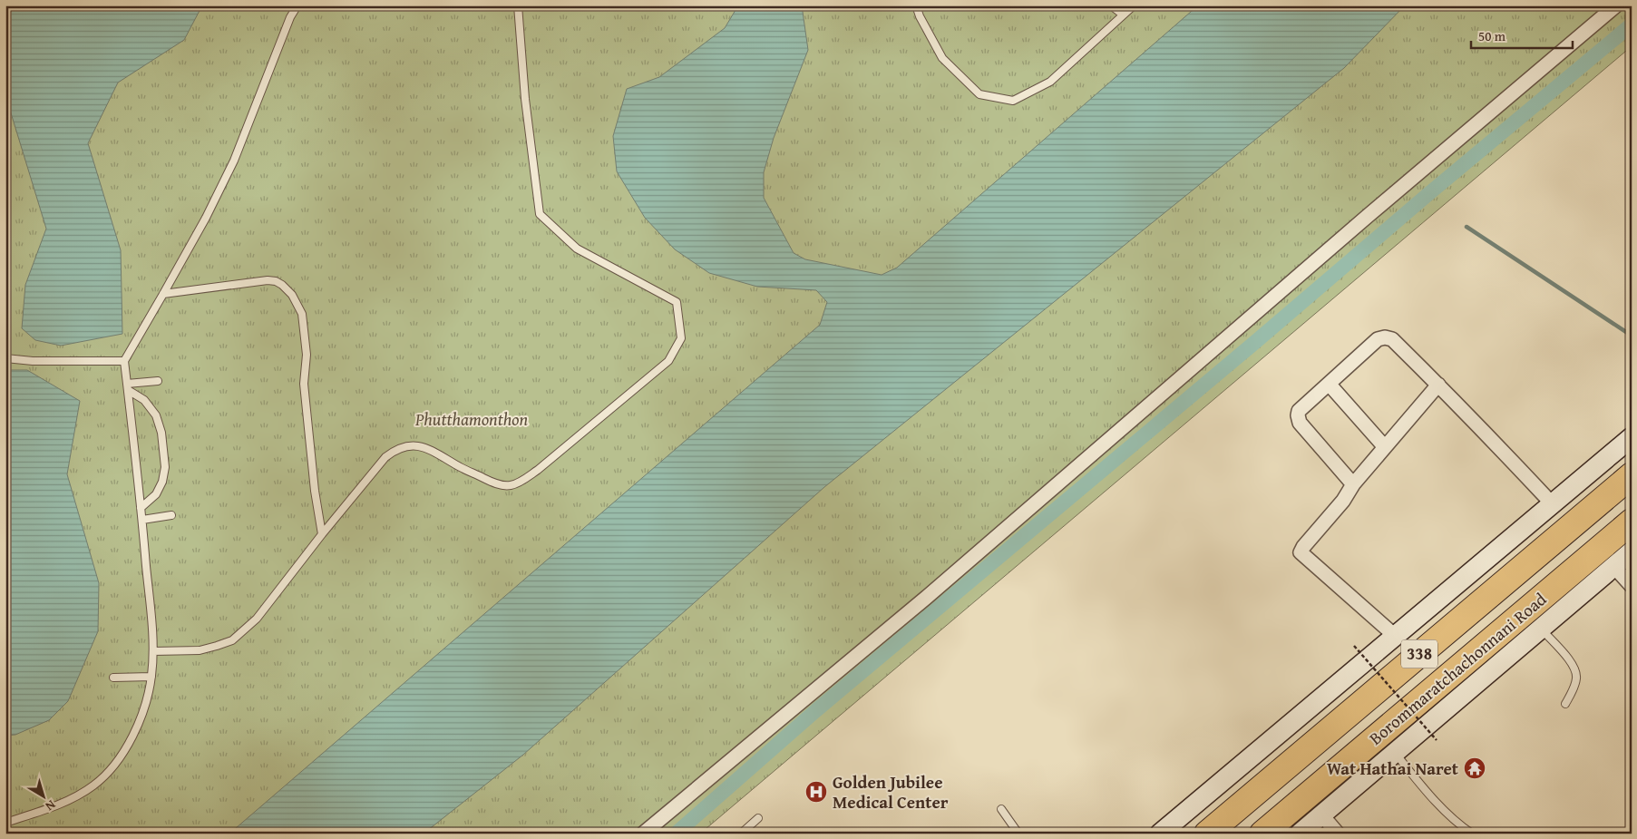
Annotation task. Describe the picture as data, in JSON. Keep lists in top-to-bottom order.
{
  "streets": {
    "highway": ["338", "Borommaratchachonnani Road"]
  },
  "parks": ["Phutthamonthon"],
  "places": {
    "temple": ["Wat Hathai Naret"],
    "hospital": ["Golden Jubilee Medical Center"]
  },
  "scale_bar": "50 m",
  "north": "bottom right"
}
